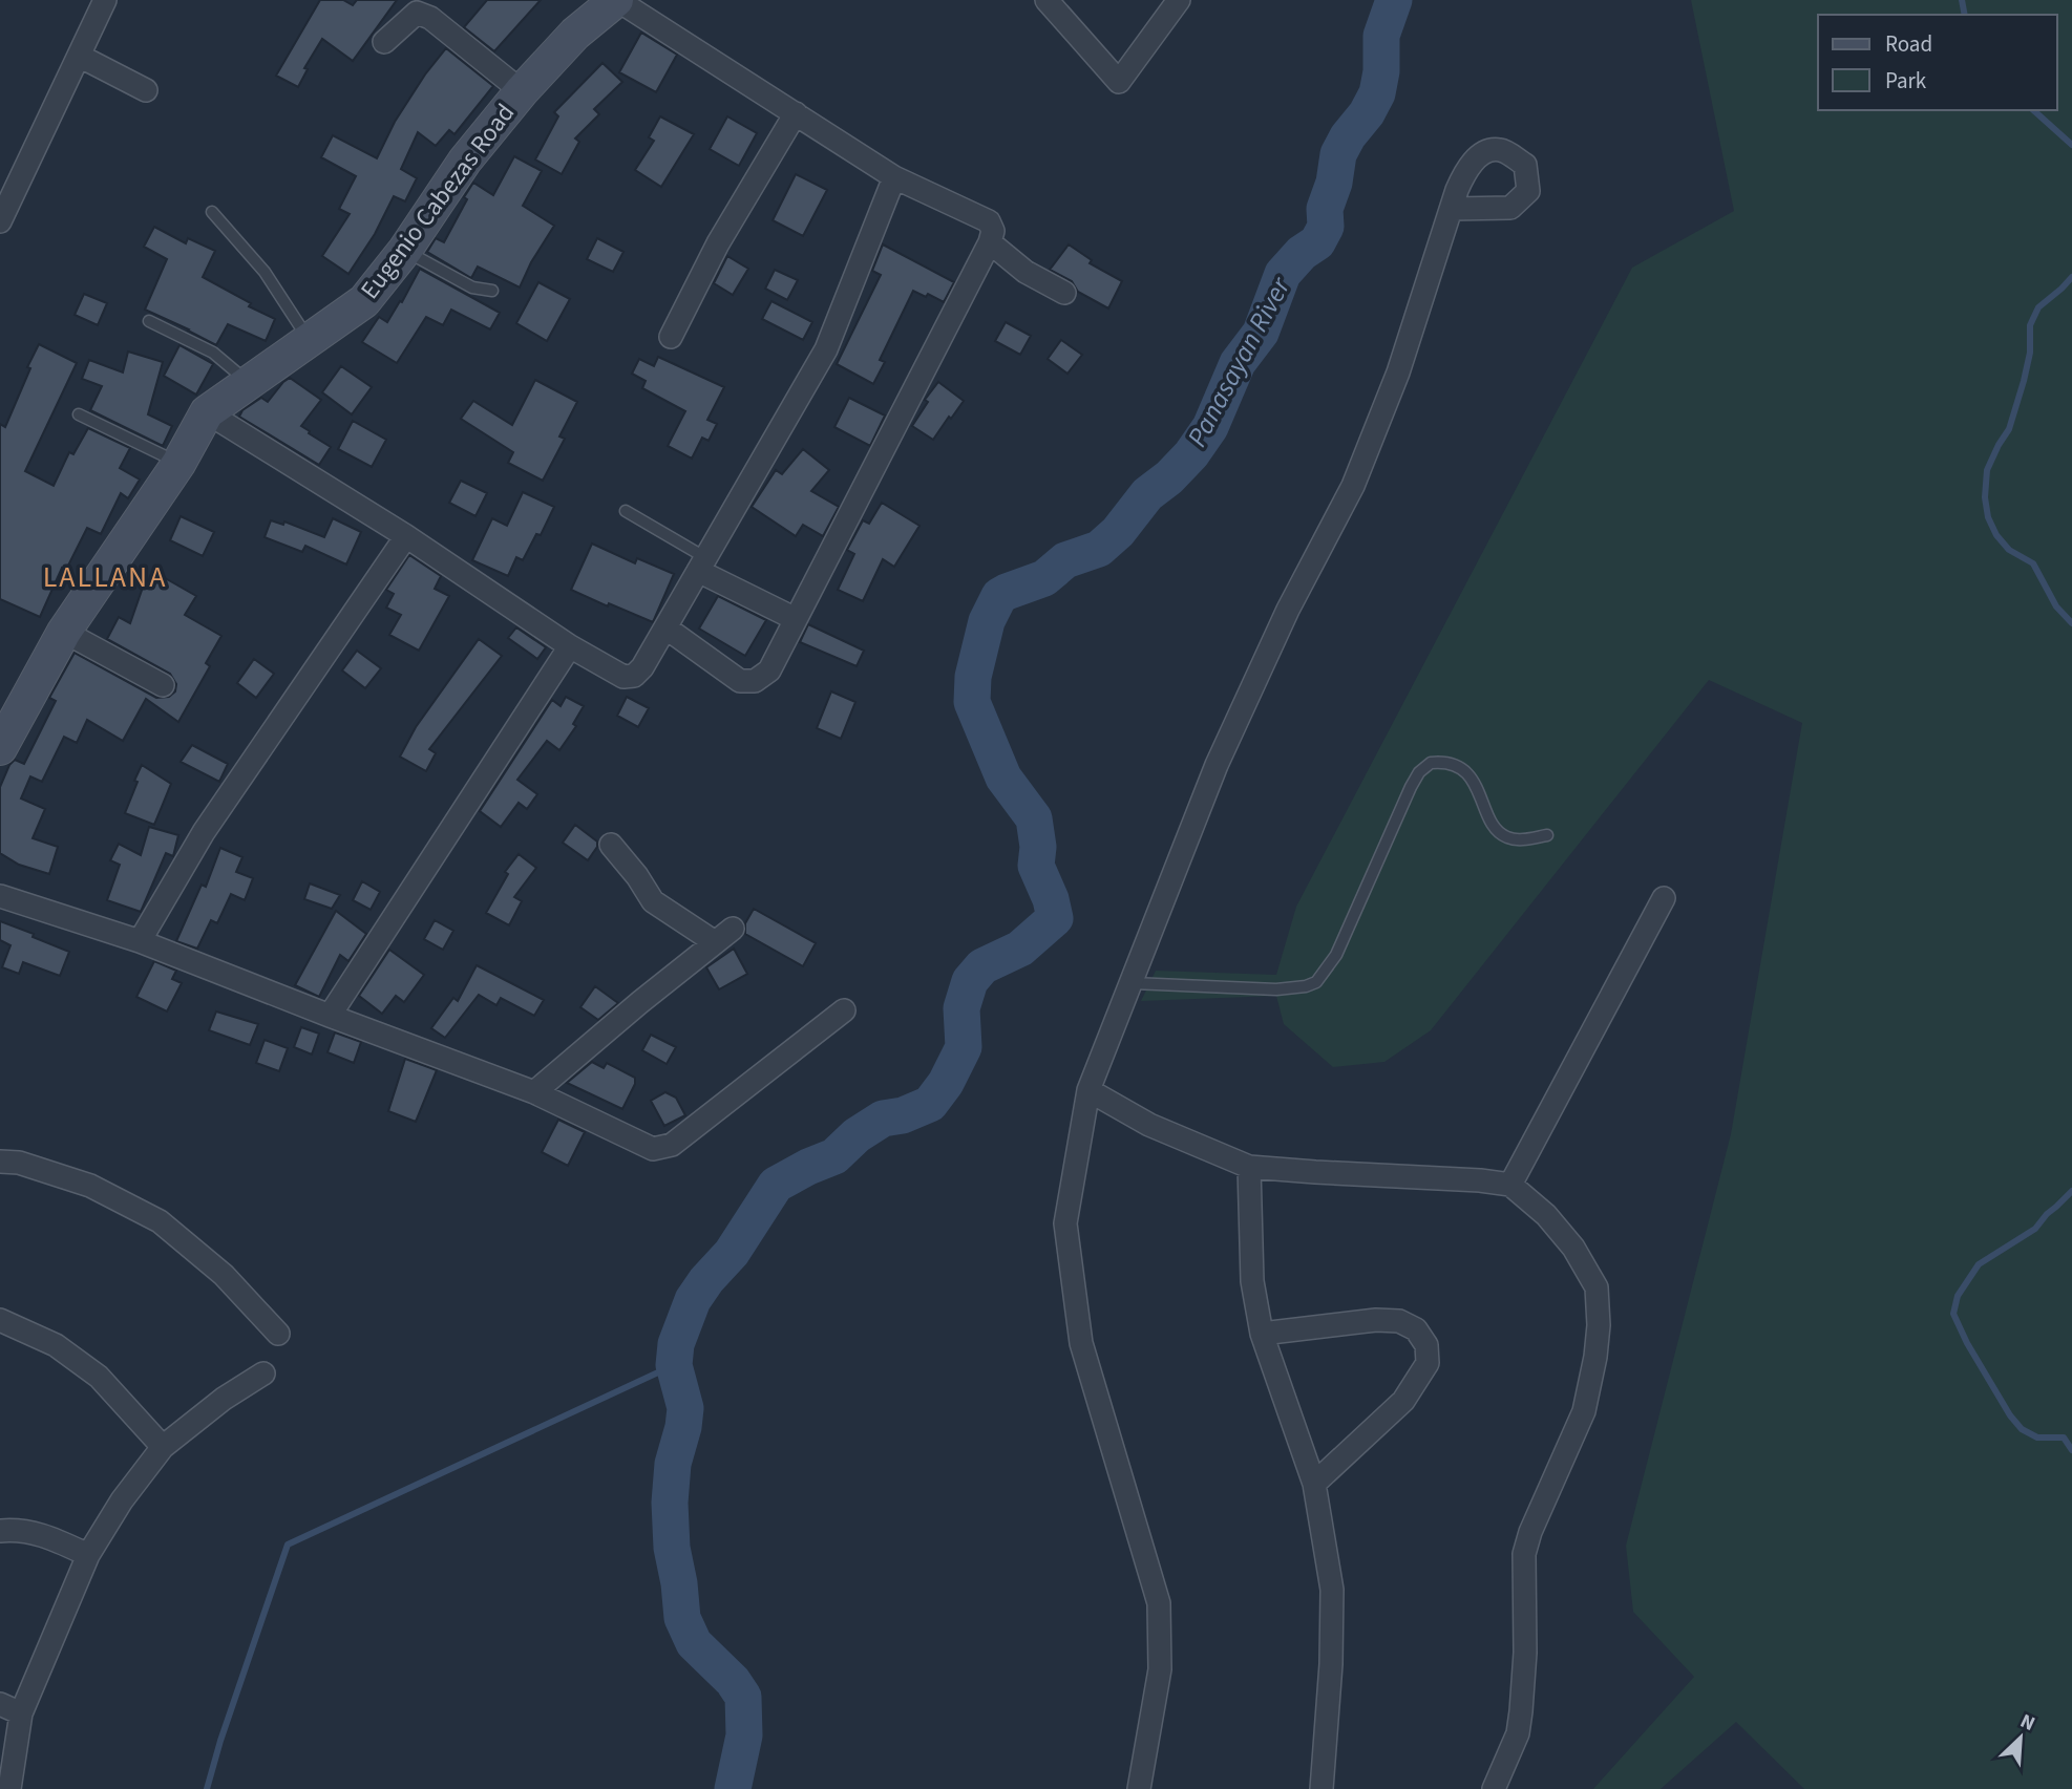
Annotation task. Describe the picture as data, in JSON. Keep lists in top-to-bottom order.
{
  "streets": {
    "street": ["Eugenio Cabezas Road"]
  },
  "districts": ["LALLANA"],
  "water": ["Panasayan River"],
  "legend": ["Road", "Park"],
  "north": "top right"
}
